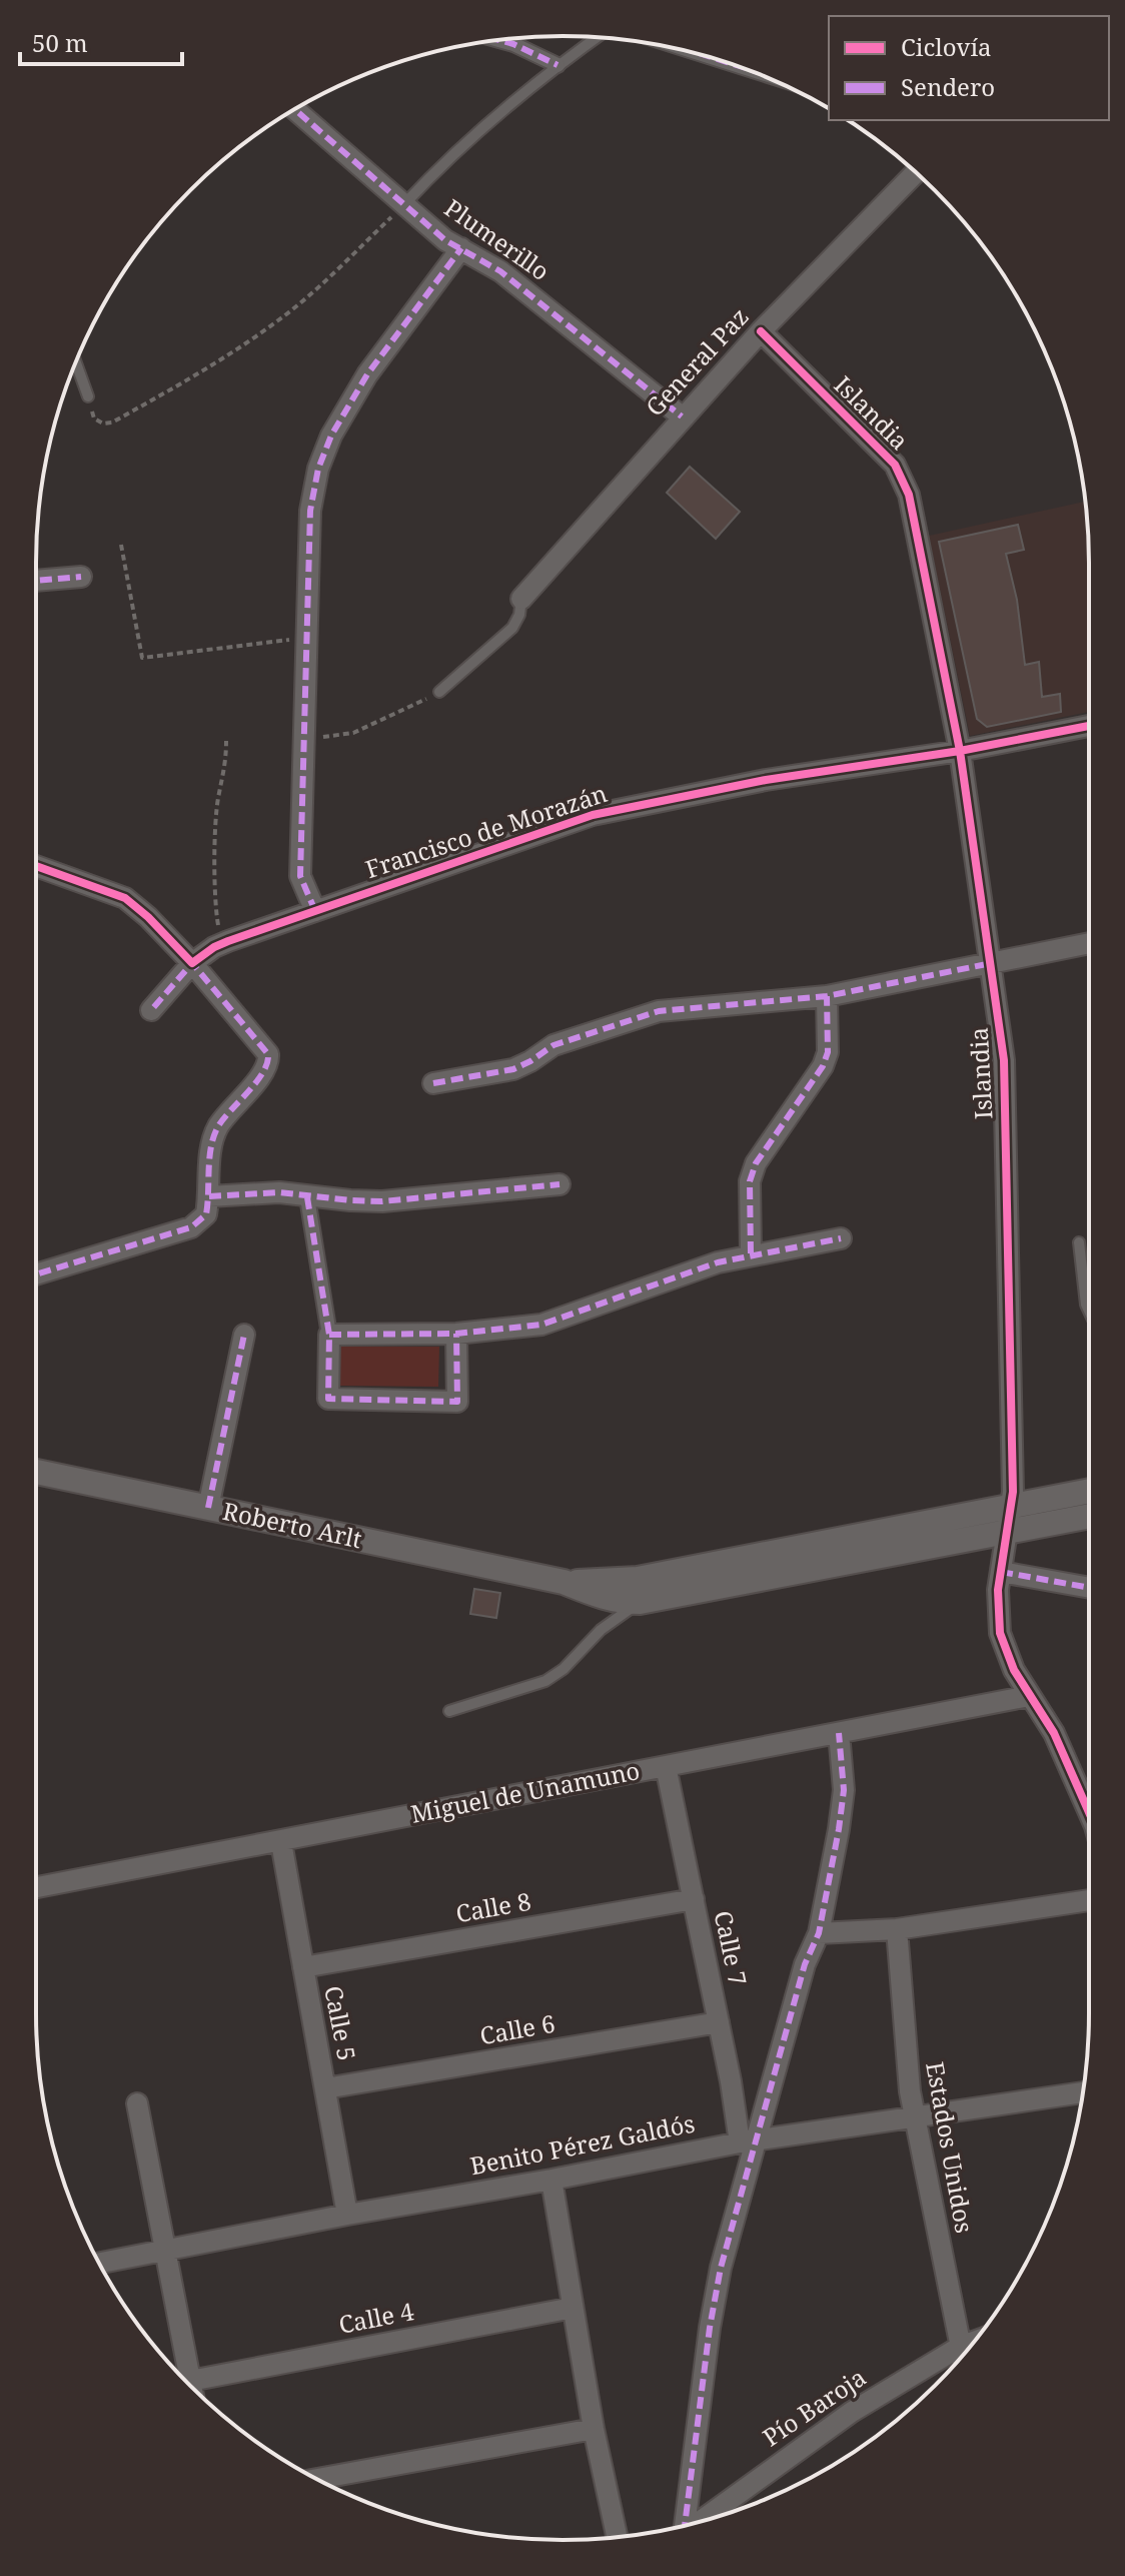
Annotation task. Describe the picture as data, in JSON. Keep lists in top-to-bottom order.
{
  "streets": {
    "street": [
      "Plumerillo",
      "General Paz",
      "Islandia",
      "Francisco de Morazán",
      "Roberto Arlt",
      "Miguel de Unamuno",
      "Calle 8",
      "Calle 7",
      "Calle 5",
      "Calle 6",
      "Benito Pérez Galdós",
      "Estados Unidos",
      "Calle 4",
      "Pío Baroja"
    ]
  },
  "crossings": [
    ["Plumerillo", "General Paz"],
    ["General Paz", "Islandia"],
    ["Islandia", "Francisco de Morazán"],
    ["Islandia", "Roberto Arlt"],
    ["Islandia", "Miguel de Unamuno"],
    ["Miguel de Unamuno", "Calle 7"],
    ["Miguel de Unamuno", "Calle 5"],
    ["Calle 8", "Calle 7"],
    ["Calle 8", "Calle 5"],
    ["Calle 7", "Calle 6"],
    ["Calle 7", "Benito Pérez Galdós"],
    ["Calle 5", "Calle 6"],
    ["Calle 5", "Benito Pérez Galdós"],
    ["Benito Pérez Galdós", "Estados Unidos"],
    ["Estados Unidos", "Pío Baroja"]
  ],
  "legend": ["Ciclovía", "Sendero"],
  "scale_bar": "50 m"
}
